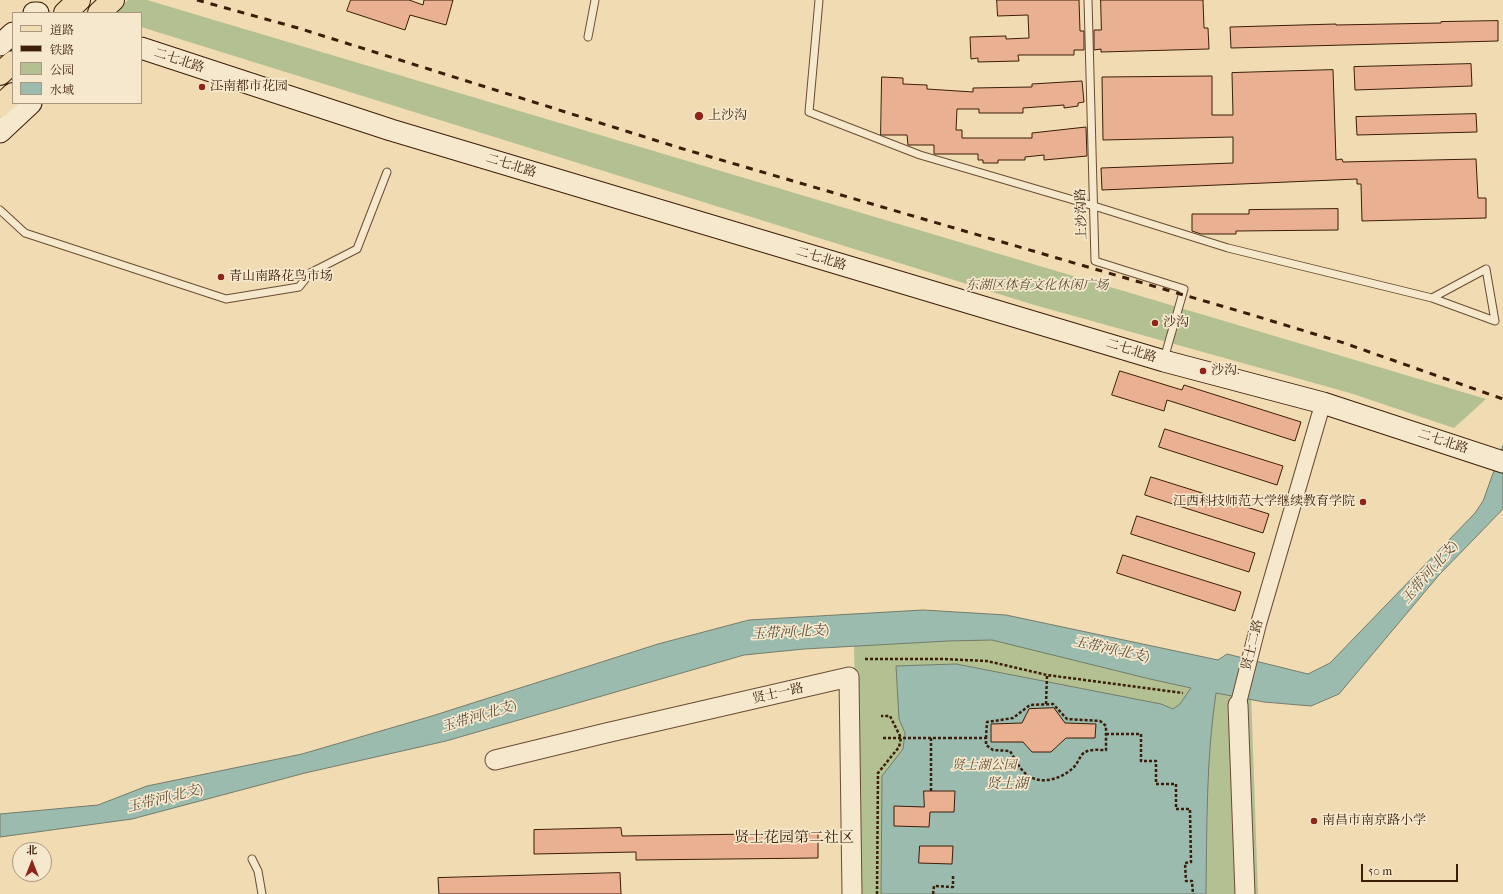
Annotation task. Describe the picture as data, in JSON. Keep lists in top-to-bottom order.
{
  "streets": {
    "main road": ["二七北路"],
    "street": ["贤士二路", "贤士一路"],
    "lane": ["上沙沟路"]
  },
  "crossings": [
    ["二七北路", "上沙沟路"],
    ["二七北路", "贤士二路"]
  ],
  "districts": ["贤士花园第二社区"],
  "water": ["玉带河(北支)", "贤士湖"],
  "parks": ["东湖区体育文化休闲广场", "贤士湖公园"],
  "places": [
    "江南都市花园",
    "上沙沟",
    "青山南路花鸟市场",
    "沙沟",
    "沙沟.",
    "江西科技师范大学继续教育学院",
    "南昌市南京路小学"
  ],
  "legend": [
    "道路",
    "铁路",
    "公园",
    "水域"
  ],
  "scale_bar": "50 m",
  "north": "top"
}
